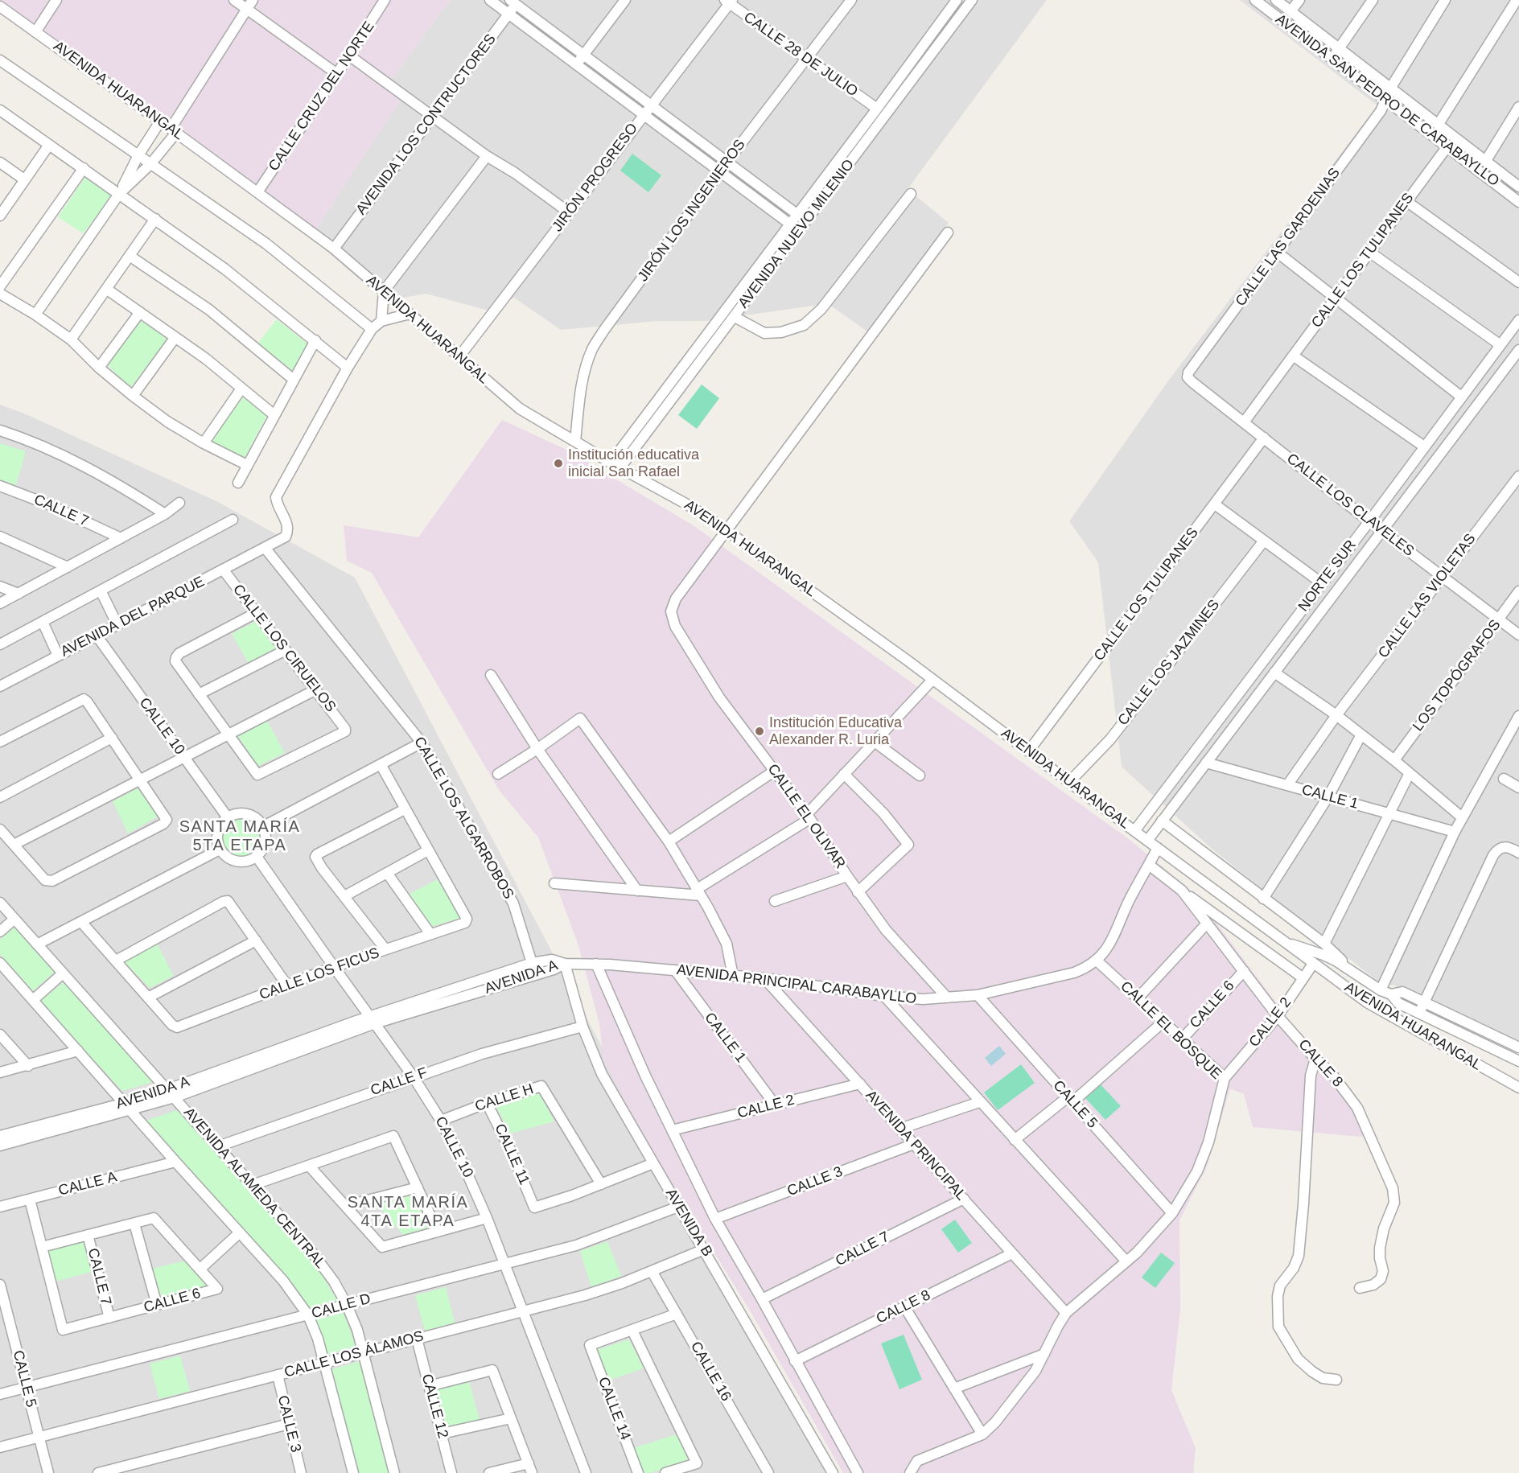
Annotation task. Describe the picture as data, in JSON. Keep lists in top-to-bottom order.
{
  "streets": {
    "street": [
      "CALLE 28 DE JULIO",
      "AVENIDA HUARANGAL",
      "CALLE CRUZ DEL NORTE",
      "AVENIDA SAN PEDRO DE CARABAYLLO",
      "AVENIDA LOS CONTRUCTORES",
      "JIRÓN PROGRESO",
      "JIRÓN LOS INGENIEROS",
      "AVENIDA NUEVO MILENIO",
      "CALLE LAS GARDENIAS",
      "CALLE LOS TULIPANES",
      "CALLE LOS CLAVELES",
      "CALLE 7",
      "NORTE SUR",
      "CALLE LAS VIOLETAS",
      "AVENIDA DEL PARQUE",
      "CALLE LOS CIRUELOS",
      "CALLE LOS JAZMINES",
      "LOS TOPÓGRAFOS",
      "CALLE 10",
      "CALLE 1",
      "CALLE EL OLIVAR",
      "CALLE LOS ALGARROBOS",
      "CALLE LOS FICUS",
      "AVENIDA A",
      "AVENIDA PRINCIPAL CARABAYLLO",
      "CALLE 6",
      "CALLE 2",
      "CALLE EL BOSQUE",
      "CALLE 8",
      "CALLE F",
      "CALLE H",
      "CALLE 5",
      "AVENIDA PRINCIPAL",
      "CALLE 11",
      "CALLE 3",
      "CALLE A",
      "AVENIDA ALAMEDA CENTRAL",
      "AVENIDA B",
      "CALLE D",
      "CALLE LOS ÁLAMOS",
      "CALLE 16",
      "CALLE 12",
      "CALLE 14"
    ]
  },
  "crossings": [
    ["CALLE 28 DE JULIO", "JIRÓN PROGRESO"],
    ["CALLE 28 DE JULIO", "JIRÓN LOS INGENIEROS"],
    ["CALLE 28 DE JULIO", "AVENIDA NUEVO MILENIO"],
    ["AVENIDA HUARANGAL", "CALLE CRUZ DEL NORTE"],
    ["AVENIDA HUARANGAL", "AVENIDA LOS CONTRUCTORES"],
    ["AVENIDA HUARANGAL", "JIRÓN PROGRESO"],
    ["AVENIDA HUARANGAL", "JIRÓN LOS INGENIEROS"],
    ["AVENIDA HUARANGAL", "AVENIDA NUEVO MILENIO"],
    ["AVENIDA HUARANGAL", "CALLE LOS TULIPANES"],
    ["AVENIDA HUARANGAL", "NORTE SUR"],
    ["AVENIDA HUARANGAL", "CALLE LOS JAZMINES"],
    ["AVENIDA HUARANGAL", "CALLE EL OLIVAR"],
    ["AVENIDA HUARANGAL", "AVENIDA PRINCIPAL CARABAYLLO"],
    ["AVENIDA HUARANGAL", "CALLE 2"],
    ["AVENIDA SAN PEDRO DE CARABAYLLO", "CALLE LAS GARDENIAS"],
    ["AVENIDA SAN PEDRO DE CARABAYLLO", "CALLE LOS TULIPANES"],
    ["CALLE LAS GARDENIAS", "CALLE LOS CLAVELES"],
    ["CALLE LOS TULIPANES", "CALLE LOS CLAVELES"],
    ["CALLE LOS CLAVELES", "NORTE SUR"],
    ["CALLE LOS CLAVELES", "CALLE LAS VIOLETAS"],
    ["CALLE LOS CLAVELES", "LOS TOPÓGRAFOS"],
    ["CALLE 7", "CALLE 6"],
    ["CALLE 7", "AVENIDA PRINCIPAL"],
    ["CALLE 7", "AVENIDA B"],
    ["NORTE SUR", "CALLE 1"],
    ["CALLE LAS VIOLETAS", "CALLE 1"],
    ["AVENIDA DEL PARQUE", "CALLE LOS CIRUELOS"],
    ["AVENIDA DEL PARQUE", "CALLE 10"],
    ["AVENIDA DEL PARQUE", "CALLE LOS ALGARROBOS"],
    ["CALLE 10", "CALLE LOS FICUS"],
    ["CALLE 10", "AVENIDA A"],
    ["CALLE 10", "CALLE F"],
    ["CALLE 10", "CALLE H"],
    ["CALLE 10", "CALLE D"],
    ["CALLE 10", "CALLE LOS ÁLAMOS"],
    ["CALLE 1", "AVENIDA PRINCIPAL CARABAYLLO"],
    ["CALLE 1", "CALLE 2"],
    ["CALLE EL OLIVAR", "AVENIDA PRINCIPAL CARABAYLLO"],
    ["CALLE LOS ALGARROBOS", "AVENIDA A"],
    ["AVENIDA A", "AVENIDA PRINCIPAL CARABAYLLO"],
    ["AVENIDA A", "AVENIDA ALAMEDA CENTRAL"],
    ["AVENIDA A", "AVENIDA B"],
    ["AVENIDA PRINCIPAL CARABAYLLO", "CALLE EL BOSQUE"],
    ["AVENIDA PRINCIPAL CARABAYLLO", "CALLE 8"],
    ["AVENIDA PRINCIPAL CARABAYLLO", "CALLE 5"],
    ["AVENIDA PRINCIPAL CARABAYLLO", "AVENIDA PRINCIPAL"],
    ["AVENIDA PRINCIPAL CARABAYLLO", "AVENIDA B"],
    ["CALLE 6", "CALLE EL BOSQUE"],
    ["CALLE 6", "CALLE 8"],
    ["CALLE 2", "CALLE EL BOSQUE"],
    ["CALLE 2", "CALLE 8"],
    ["CALLE 2", "AVENIDA PRINCIPAL"],
    ["CALLE 2", "AVENIDA B"],
    ["CALLE EL BOSQUE", "CALLE 5"],
    ["CALLE EL BOSQUE", "AVENIDA PRINCIPAL"],
    ["CALLE 8", "AVENIDA PRINCIPAL"],
    ["CALLE 8", "AVENIDA B"],
    ["CALLE F", "AVENIDA ALAMEDA CENTRAL"],
    ["CALLE F", "AVENIDA B"],
    ["CALLE H", "CALLE 11"],
    ["CALLE 5", "CALLE D"],
    ["CALLE 5", "CALLE LOS ÁLAMOS"],
    ["AVENIDA PRINCIPAL", "CALLE 3"],
    ["CALLE 3", "AVENIDA B"],
    ["CALLE 3", "CALLE LOS ÁLAMOS"],
    ["AVENIDA ALAMEDA CENTRAL", "CALLE D"],
    ["AVENIDA ALAMEDA CENTRAL", "CALLE LOS ÁLAMOS"],
    ["AVENIDA B", "CALLE D"],
    ["AVENIDA B", "CALLE LOS ÁLAMOS"],
    ["CALLE LOS ÁLAMOS", "CALLE 16"],
    ["CALLE LOS ÁLAMOS", "CALLE 12"]
  ],
  "districts": ["SANTA MARÍA 5TA ETAPA", "SANTA MARÍA 4TA ETAPA"],
  "places": ["Institución educativa inicial San Rafael", "Institución Educativa Alexander R. Luria"]
}
